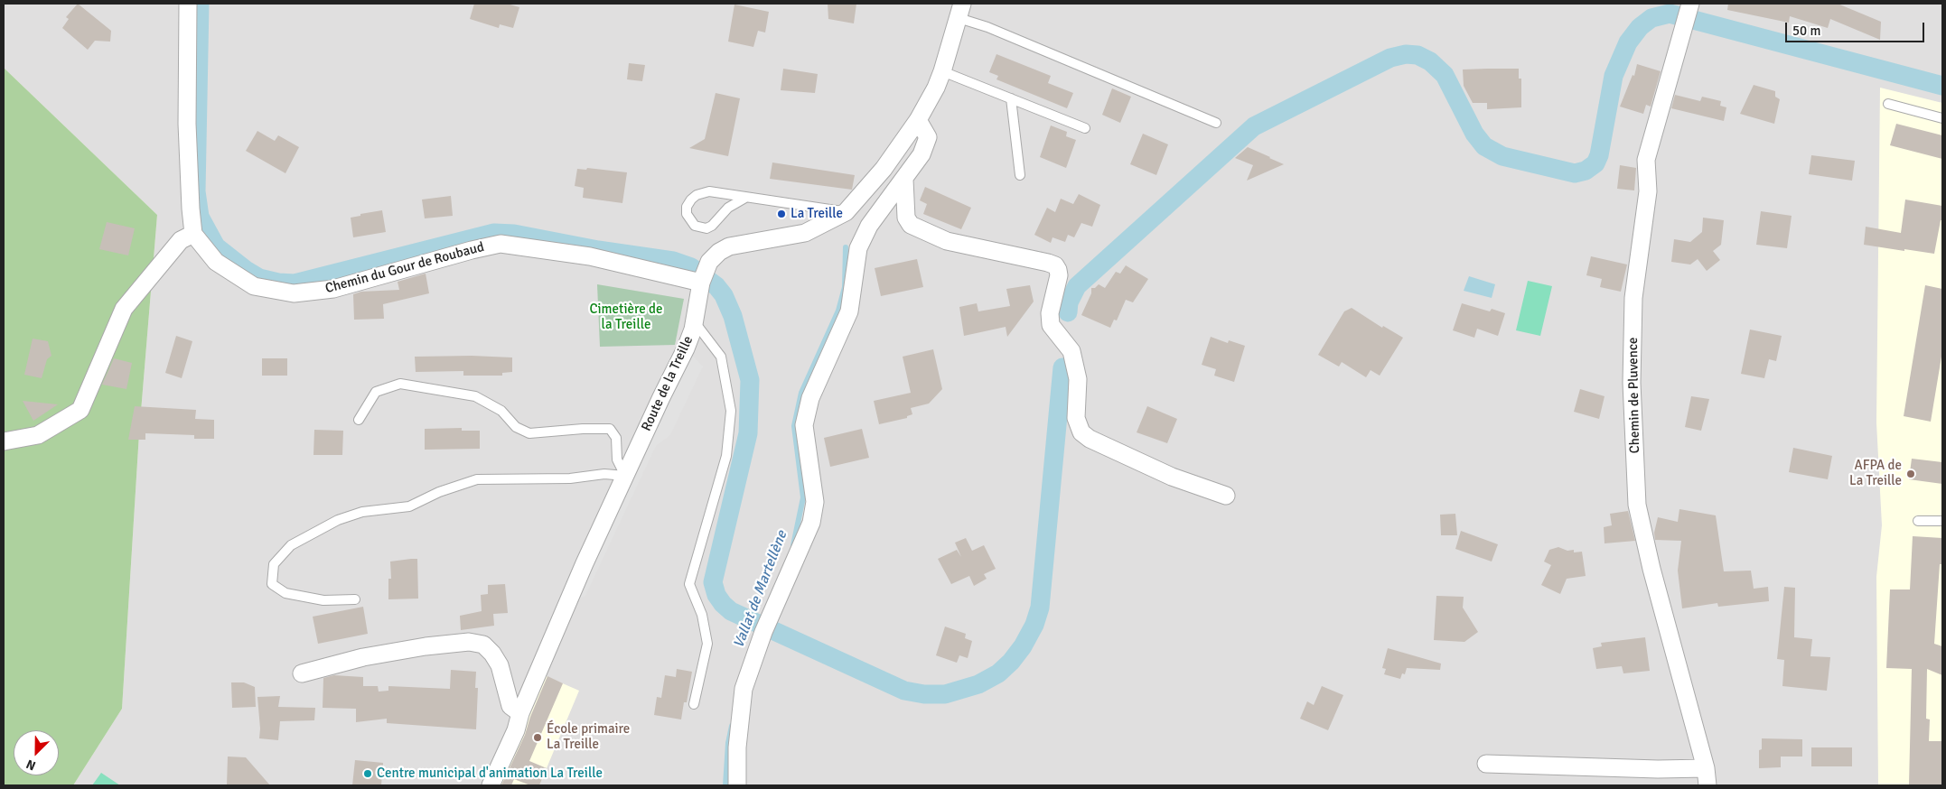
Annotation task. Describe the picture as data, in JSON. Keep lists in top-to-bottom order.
{
  "streets": {
    "street": ["Chemin du Gour de Roubaud", "Route de la Treille", "Chemin de Pluvence"]
  },
  "crossings": [
    ["Chemin du Gour de Roubaud", "Route de la Treille"]
  ],
  "water": ["Vallat de Martellène"],
  "parks": ["Cimetière de la Treille"],
  "places": [
    "La Treille",
    "AFPA de La Treille",
    "École primaire La Treille",
    "Centre municipal d'animation La Treille"
  ],
  "scale_bar": "50 m",
  "north": "bottom left"
}
